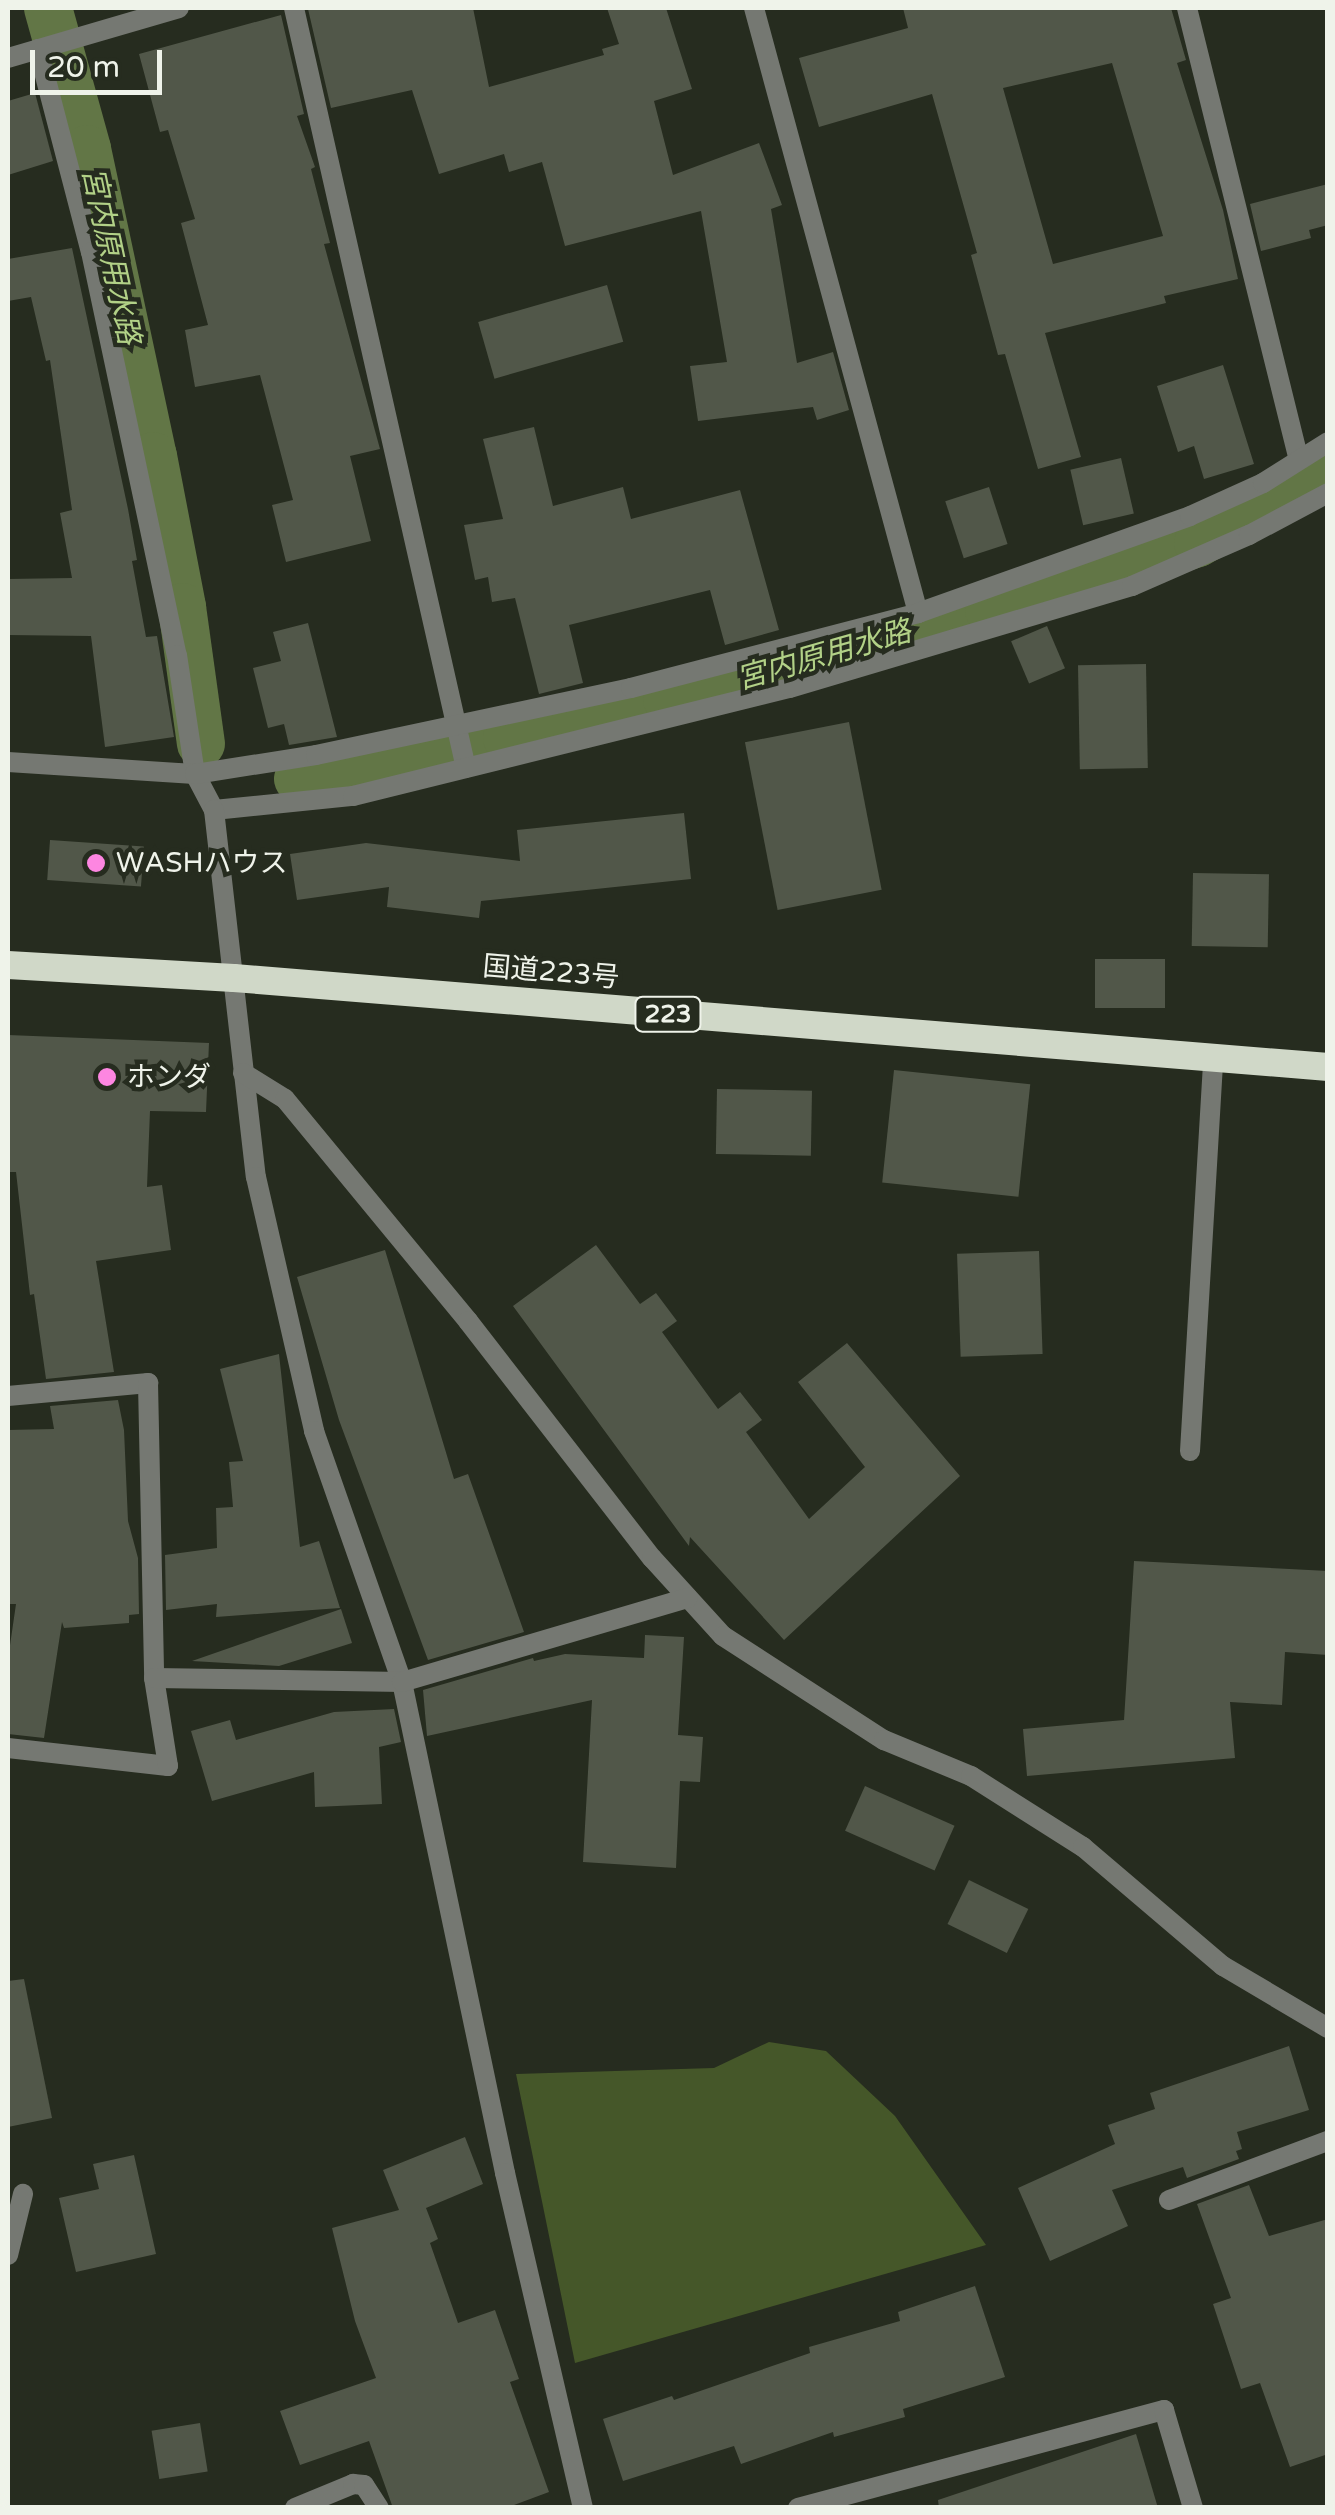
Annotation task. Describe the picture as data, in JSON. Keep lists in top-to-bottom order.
{
  "streets": {
    "highway": ["国道223号", "223"]
  },
  "water": ["宮内原用水路"],
  "places": ["WASHハウス", "ホンダ"],
  "scale_bar": "20 m"
}
